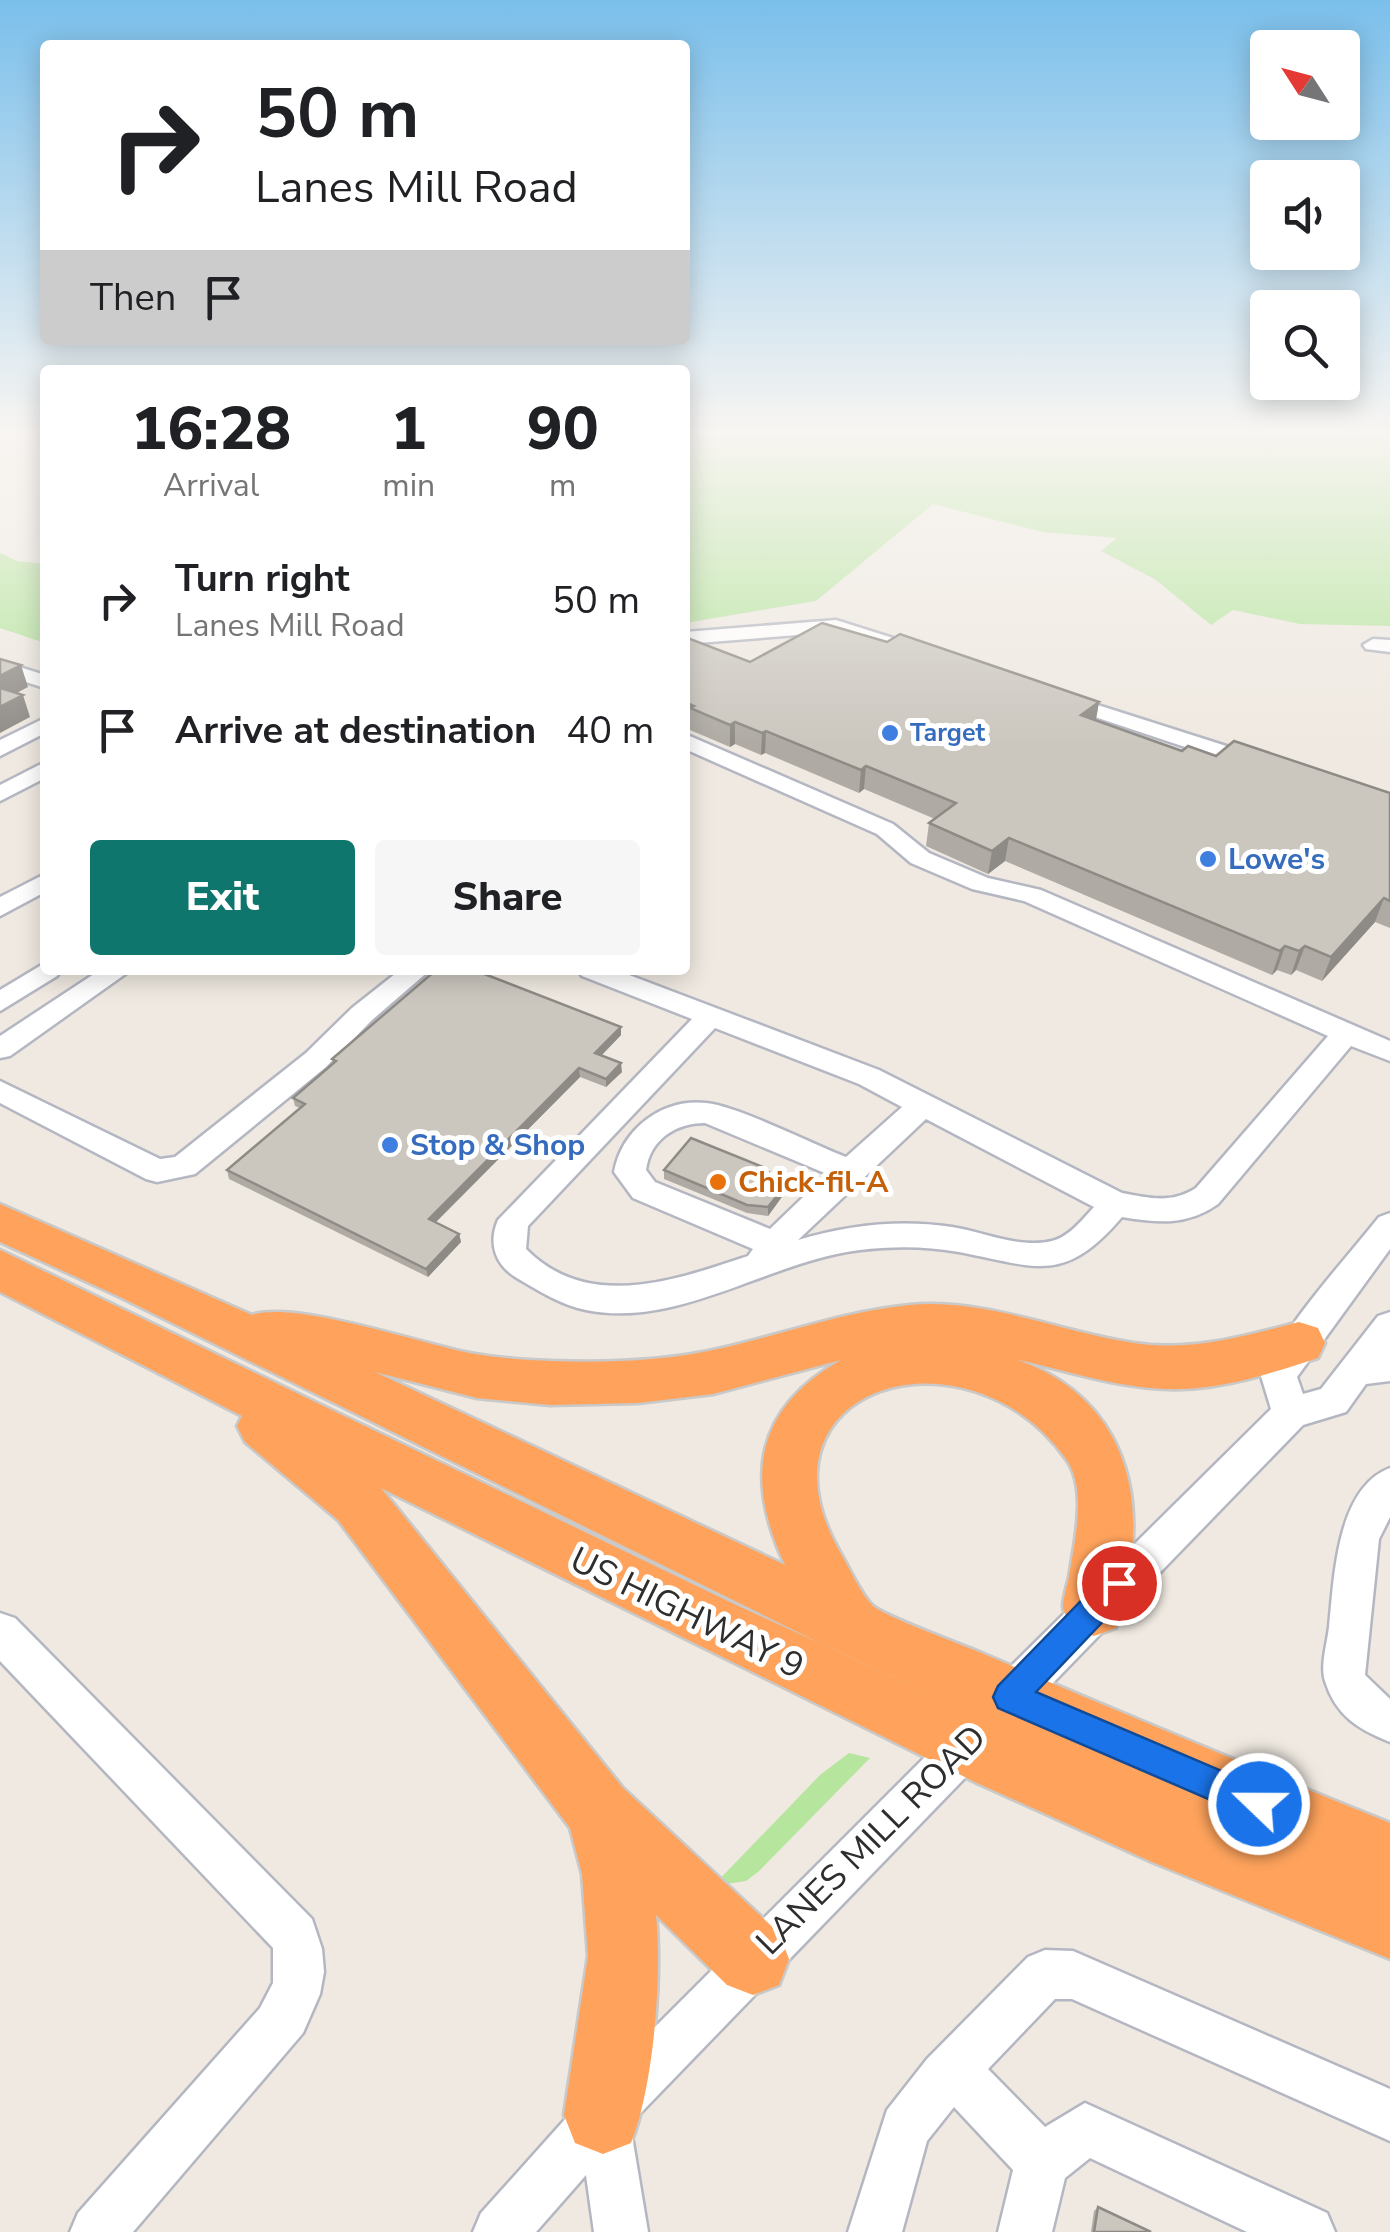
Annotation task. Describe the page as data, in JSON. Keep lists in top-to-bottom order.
{
  "streets": {
    "highway": ["US HIGHWAY 9"],
    "street": ["LANES MILL ROAD"]
  },
  "crossings": [
    ["US HIGHWAY 9", "LANES MILL ROAD"]
  ],
  "places": [
    "Target",
    "Lowe's",
    "Stop & Shop",
    "Chick-fil-A"
  ],
  "north": "top left",
  "page": {
    "turn": ["50 m", "Lanes Mill Road"],
    "then": "Then",
    "eta": [
      "16:28",
      "Arrival",
      "1",
      "min",
      "90",
      "m"
    ],
    "list": [
      {
        "name": "Turn right",
        "note": "Lanes Mill Road",
        "value": "50 m"
      },
      {
        "name": "Arrive at destination",
        "value": "40 m"
      }
    ],
    "buttons": ["Exit", "Share"]
  }
}
